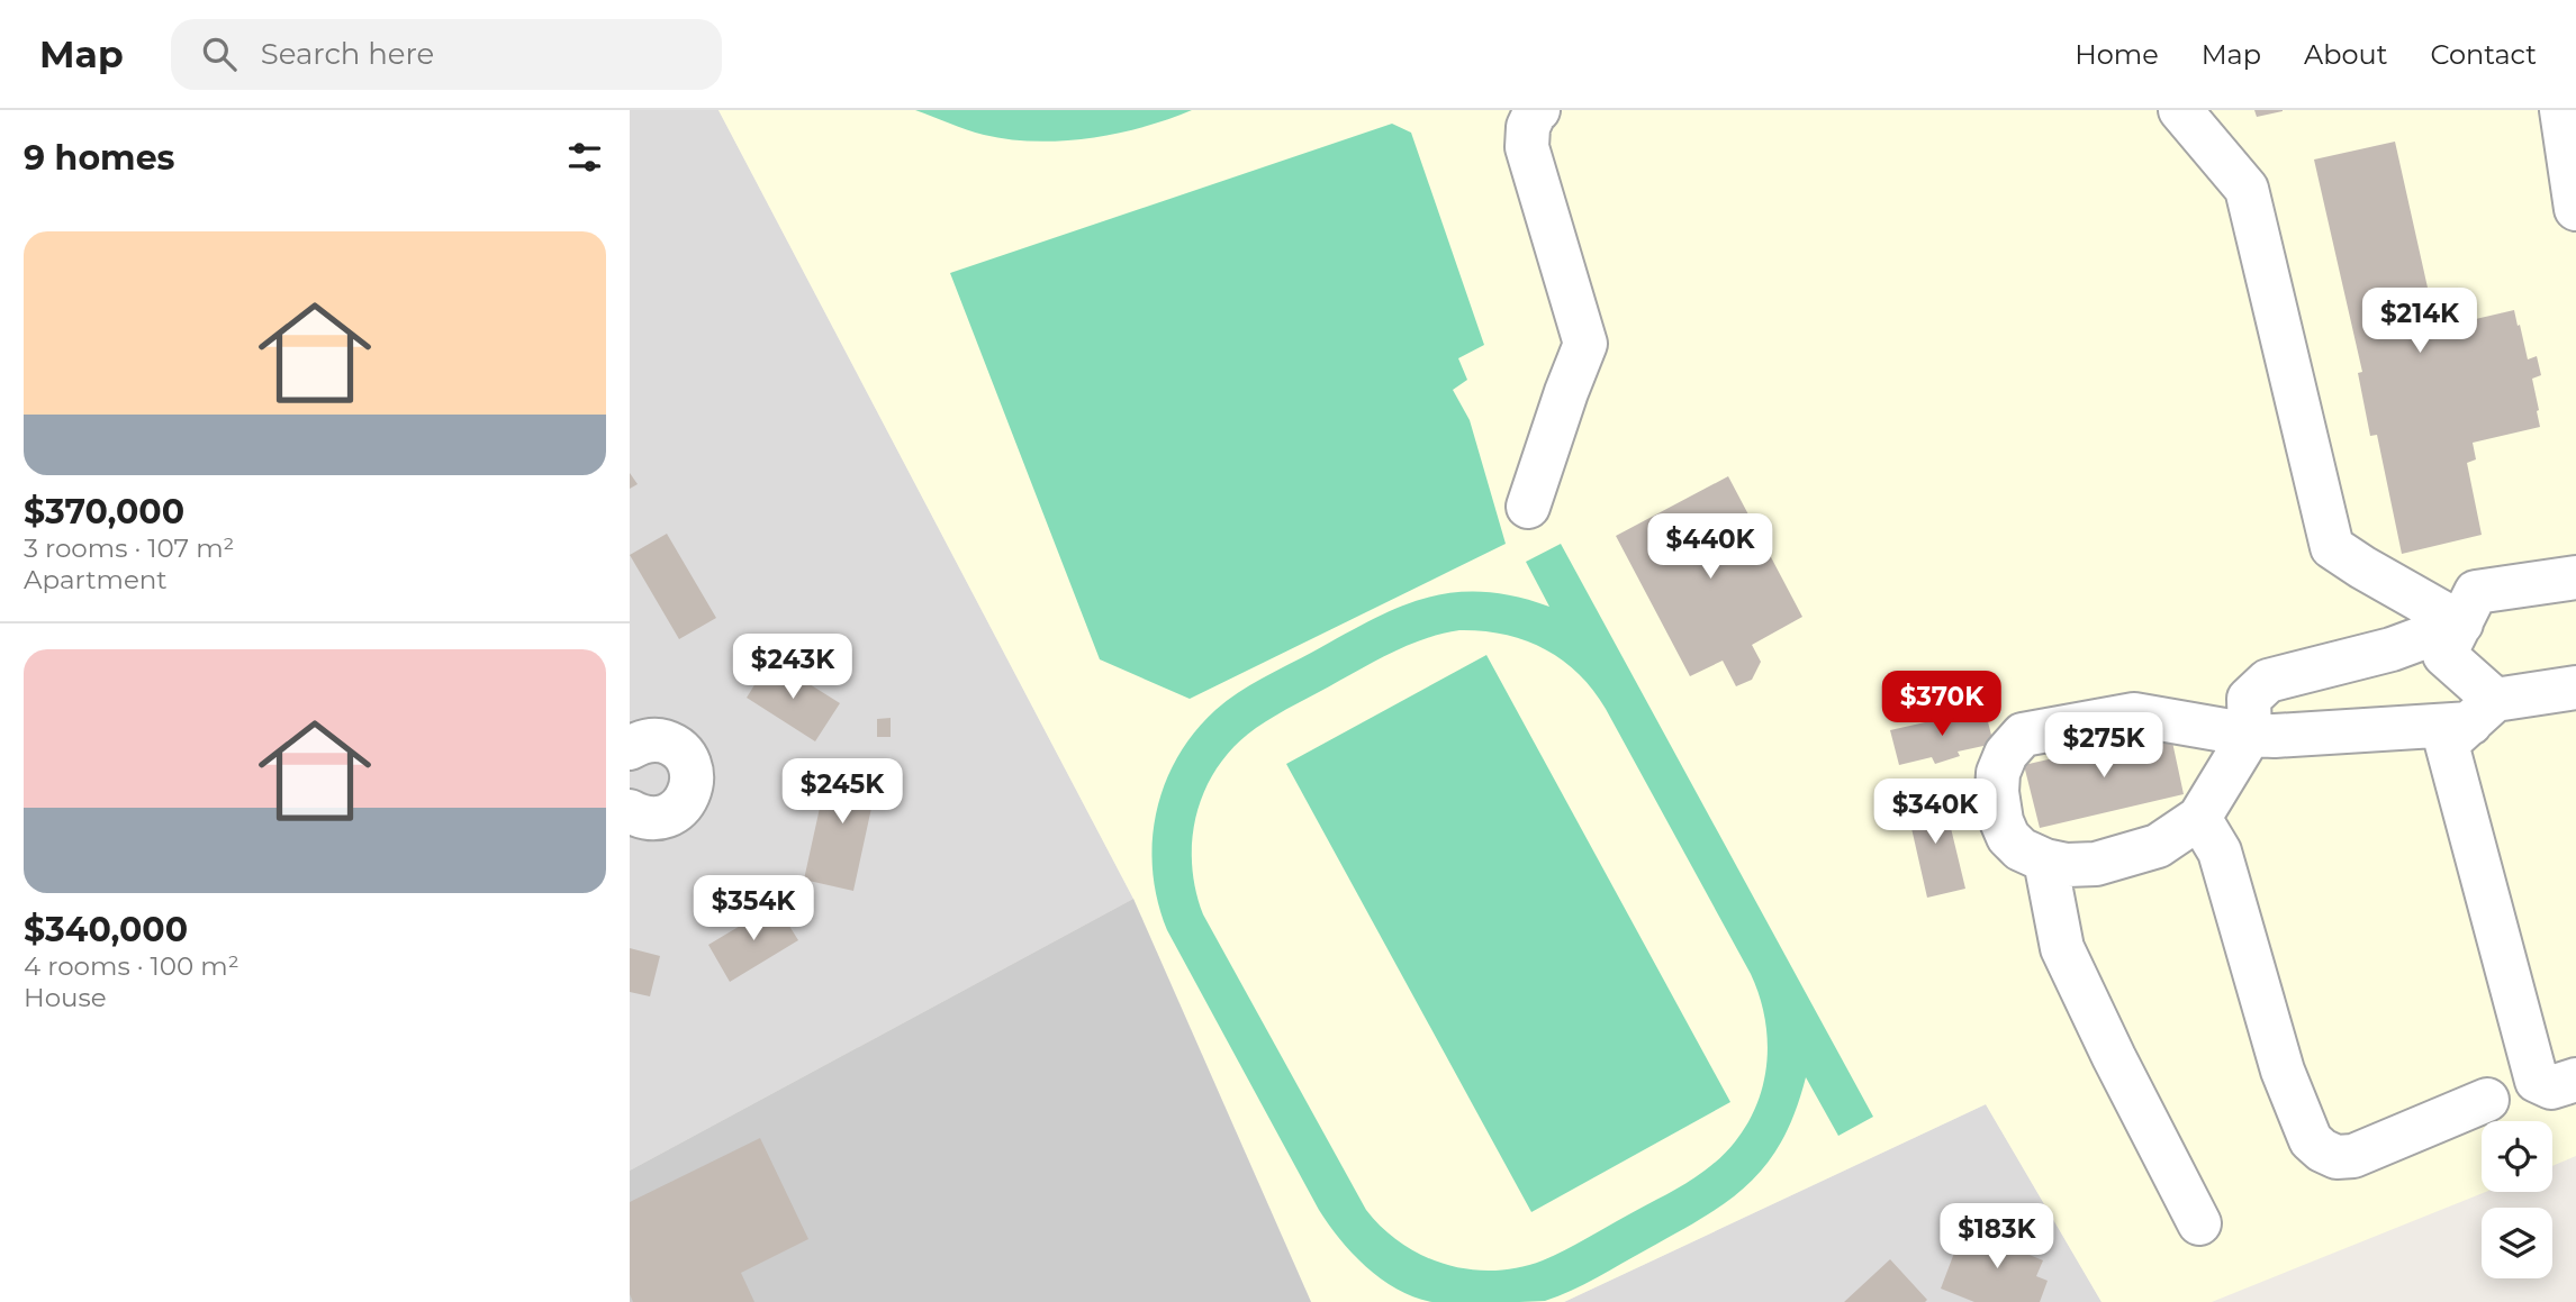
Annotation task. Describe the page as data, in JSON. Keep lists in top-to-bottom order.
{
  "page": {
    "header": "Map",
    "search": "Search here",
    "nav": [
      "Home",
      "Map",
      "About",
      "Contact"
    ],
    "heading": "9 homes",
    "list": [
      {
        "name": "$370,000",
        "note": "3 rooms · 107 m² · Apartment"
      },
      {
        "name": "$340,000",
        "note": "4 rooms · 100 m² · House"
      }
    ],
    "price": [
      "$214K",
      "$440K",
      "$243K",
      "$370K",
      "$275K",
      "$245K",
      "$340K",
      "$354K",
      "$183K"
    ]
  }
}
